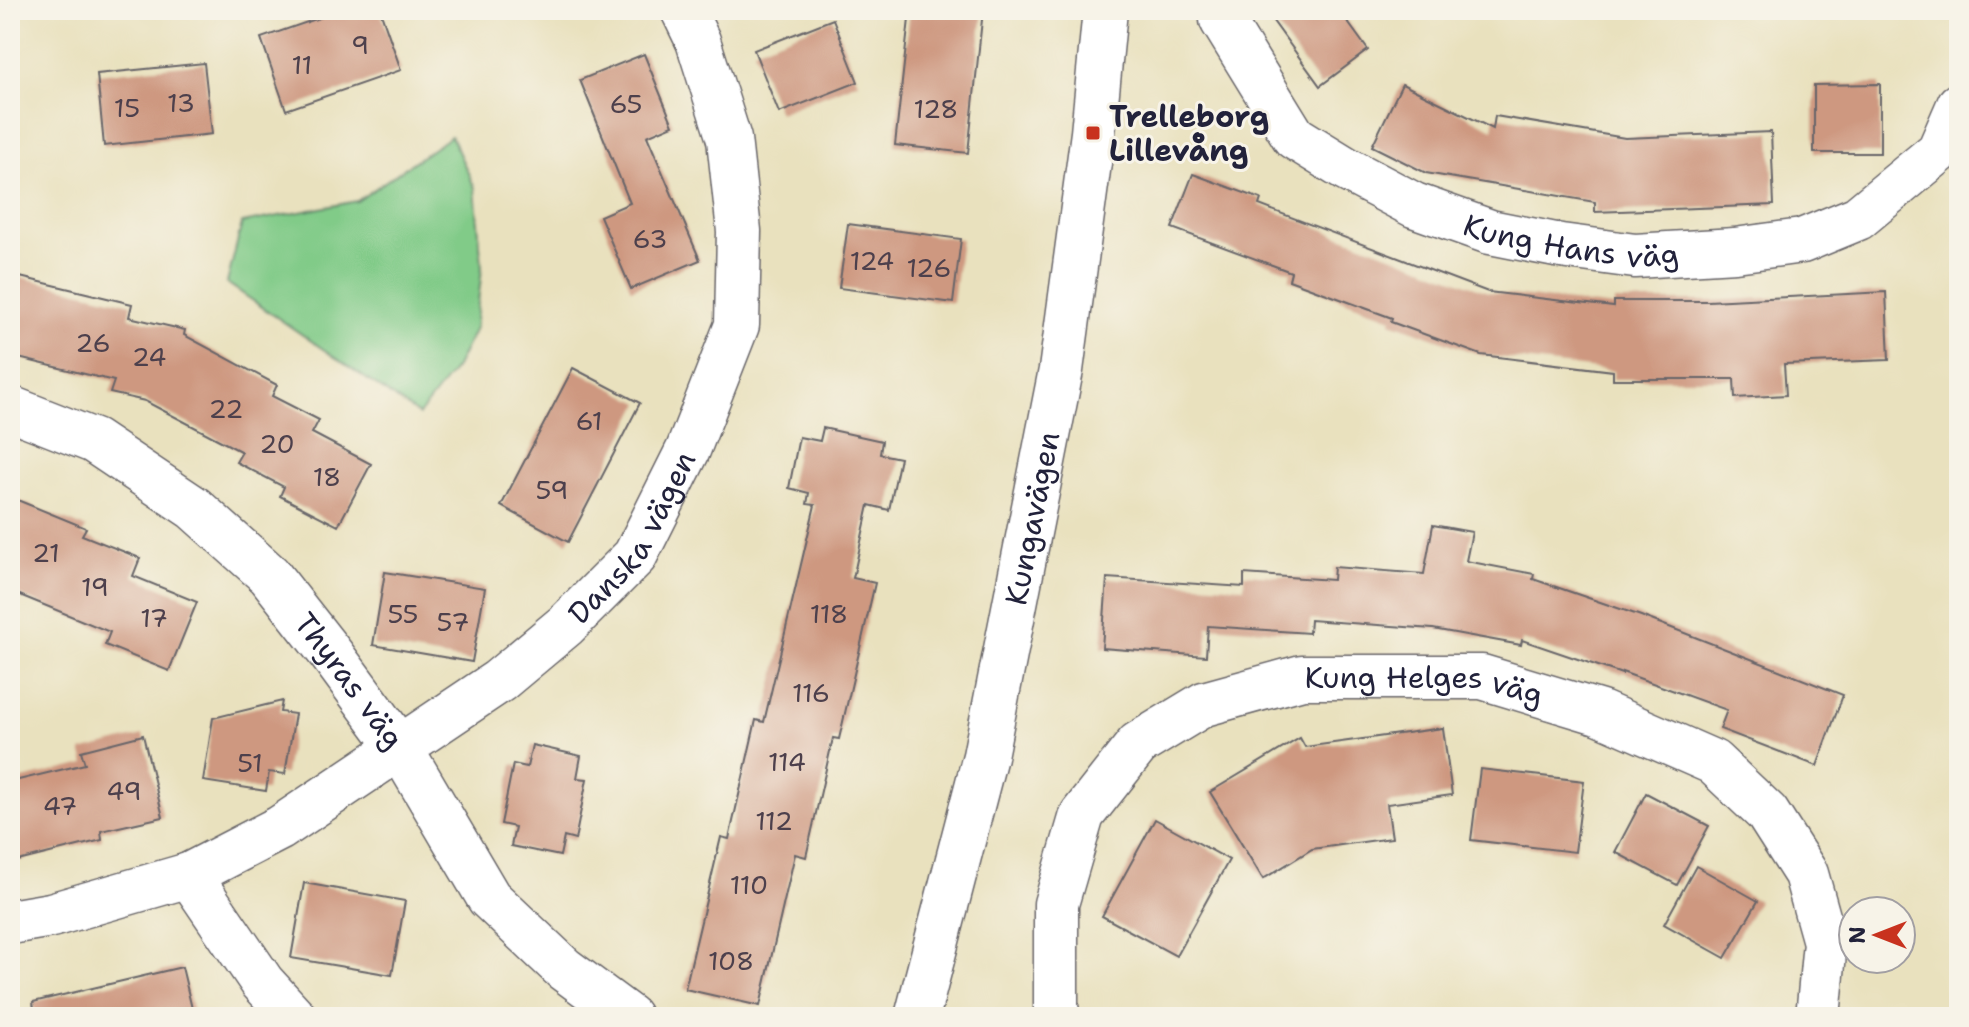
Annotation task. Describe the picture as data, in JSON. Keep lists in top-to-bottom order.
{
  "streets": {
    "street": [
      "Kung Hans väg",
      "Kungavägen",
      "Danska vägen",
      "Thyras väg",
      "Kung Helges väg"
    ]
  },
  "crossings": [
    ["Danska vägen", "Thyras väg"]
  ],
  "places": {
    "transit": ["Trelleborg Lillevång"]
  },
  "house_numbers": [
    "9",
    "11",
    "13",
    "65",
    "15",
    "128",
    "63",
    "124",
    "126",
    "26",
    "24",
    "22",
    "61",
    "20",
    "18",
    "59",
    "21",
    "19",
    "55",
    "118",
    "17",
    "57",
    "116",
    "114",
    "51",
    "49",
    "47",
    "112",
    "110",
    "108"
  ],
  "north": "left"
}
